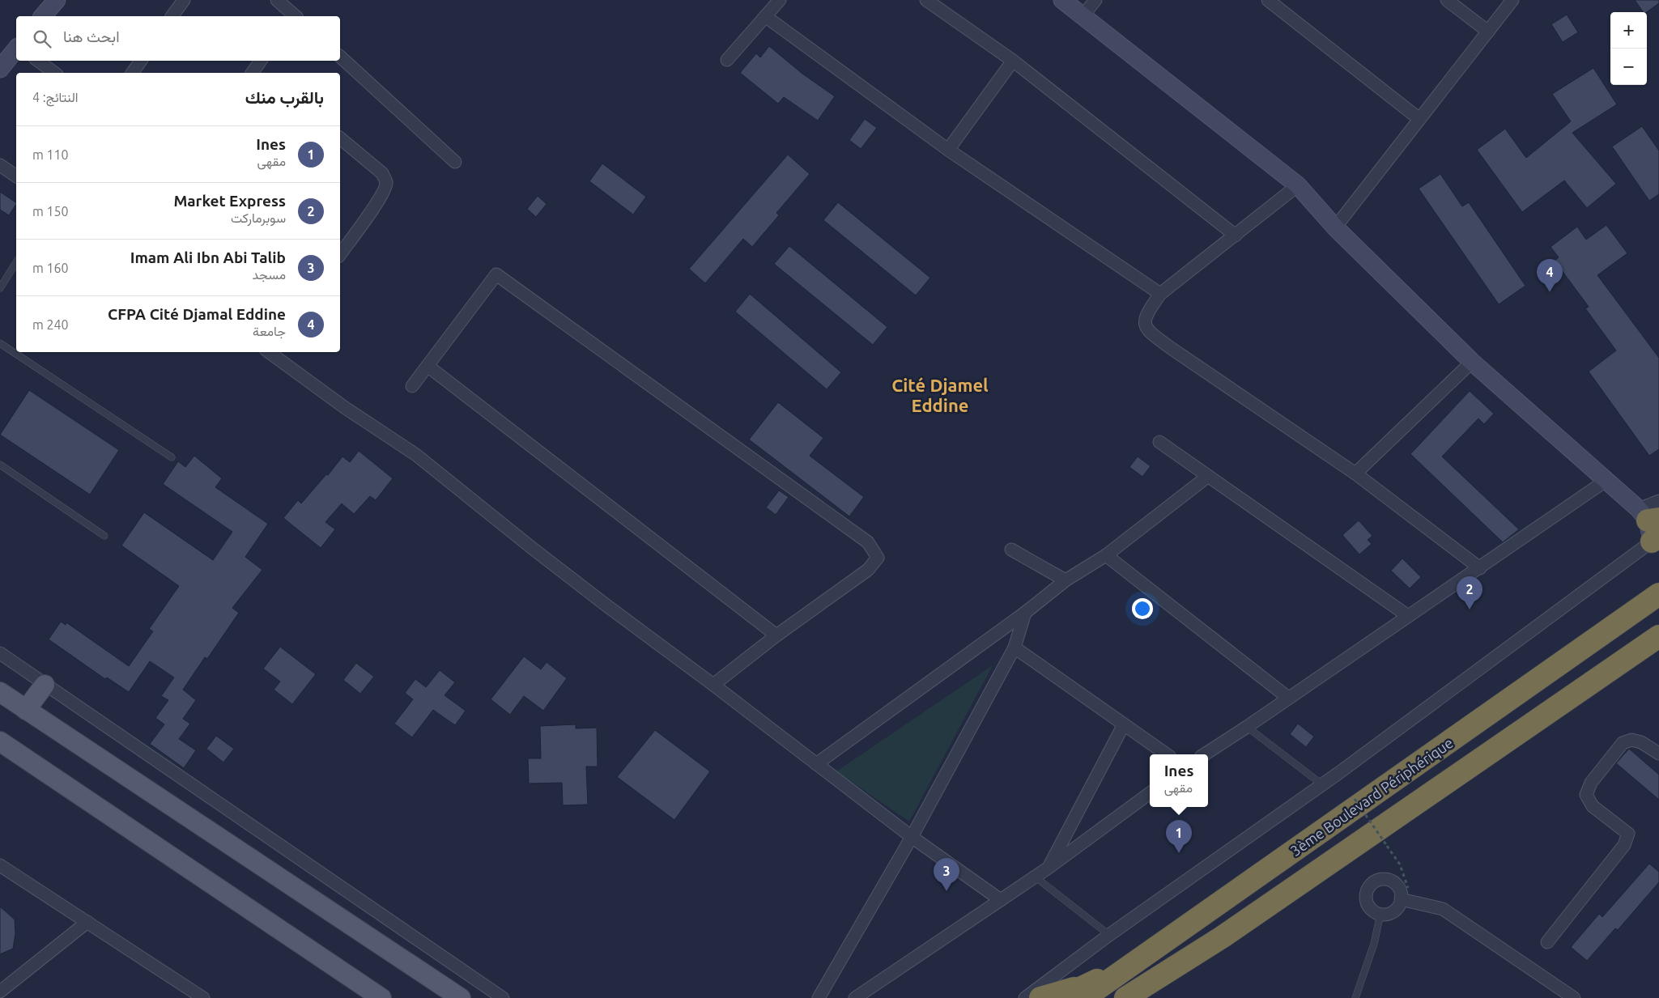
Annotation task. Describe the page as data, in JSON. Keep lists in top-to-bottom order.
{
  "streets": {
    "highway": ["3ème Boulevard Périphérique"]
  },
  "districts": ["Cité Djamel Eddine"],
  "page": {
    "map_buttons": ["+", "−"],
    "search": "ابحث هنا",
    "heading": ["بالقرب منك", "النتائج: 4"],
    "list": [
      {
        "mark": "1",
        "name": "Ines",
        "note": "مقهى",
        "value": "110 m"
      },
      {
        "mark": "2",
        "name": "Market Express",
        "note": "سوبرماركت",
        "value": "150 m"
      },
      {
        "mark": "3",
        "name": "Imam Ali Ibn Abi Talib",
        "note": "مسجد",
        "value": "160 m"
      },
      {
        "mark": "4",
        "name": "CFPA Cité Djamal Eddine",
        "note": "جامعة",
        "value": "240 m"
      }
    ],
    "pins": [
      "4",
      "2",
      "1",
      "3"
    ],
    "popup": ["Ines", "مقهى"]
  }
}
